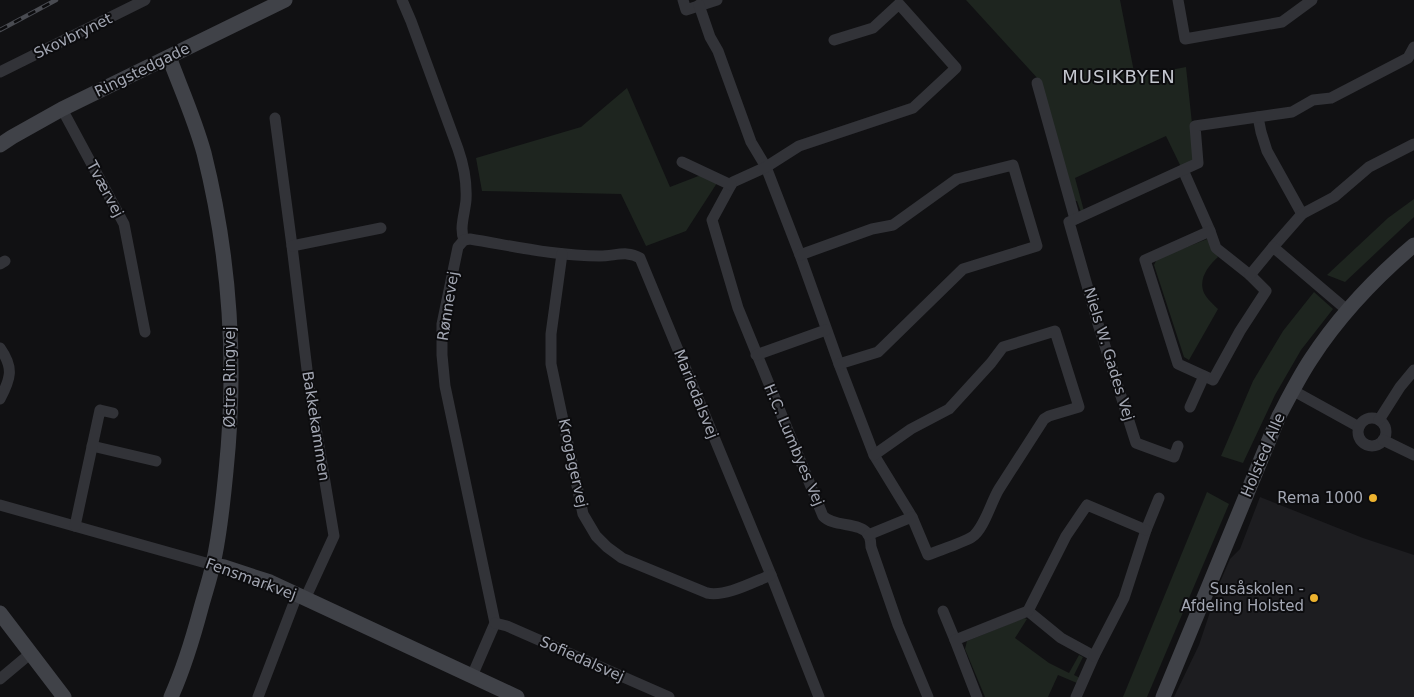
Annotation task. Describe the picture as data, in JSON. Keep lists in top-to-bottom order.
{
  "streets": {
    "street": [
      "Skovbrynet",
      "Ringstedgade",
      "Tværvej",
      "Rønnevej",
      "Niels W. Gades Vej",
      "Østre Ringvej",
      "Mariedalsvej",
      "Bakkekammen",
      "H.C. Lumbyes Vej",
      "Holsted Alle",
      "Krogagervej",
      "Fensmarkvej",
      "Sofiedalsvej"
    ]
  },
  "crossings": [
    ["Ringstedgade", "Tværvej"],
    ["Ringstedgade", "Østre Ringvej"],
    ["Rønnevej", "Mariedalsvej"],
    ["Rønnevej", "Sofiedalsvej"],
    ["Østre Ringvej", "Fensmarkvej"],
    ["Mariedalsvej", "Krogagervej"],
    ["Bakkekammen", "Fensmarkvej"]
  ],
  "districts": ["MUSIKBYEN"],
  "places": ["Rema 1000", "Susåskolen - Afdeling Holsted"]
}
